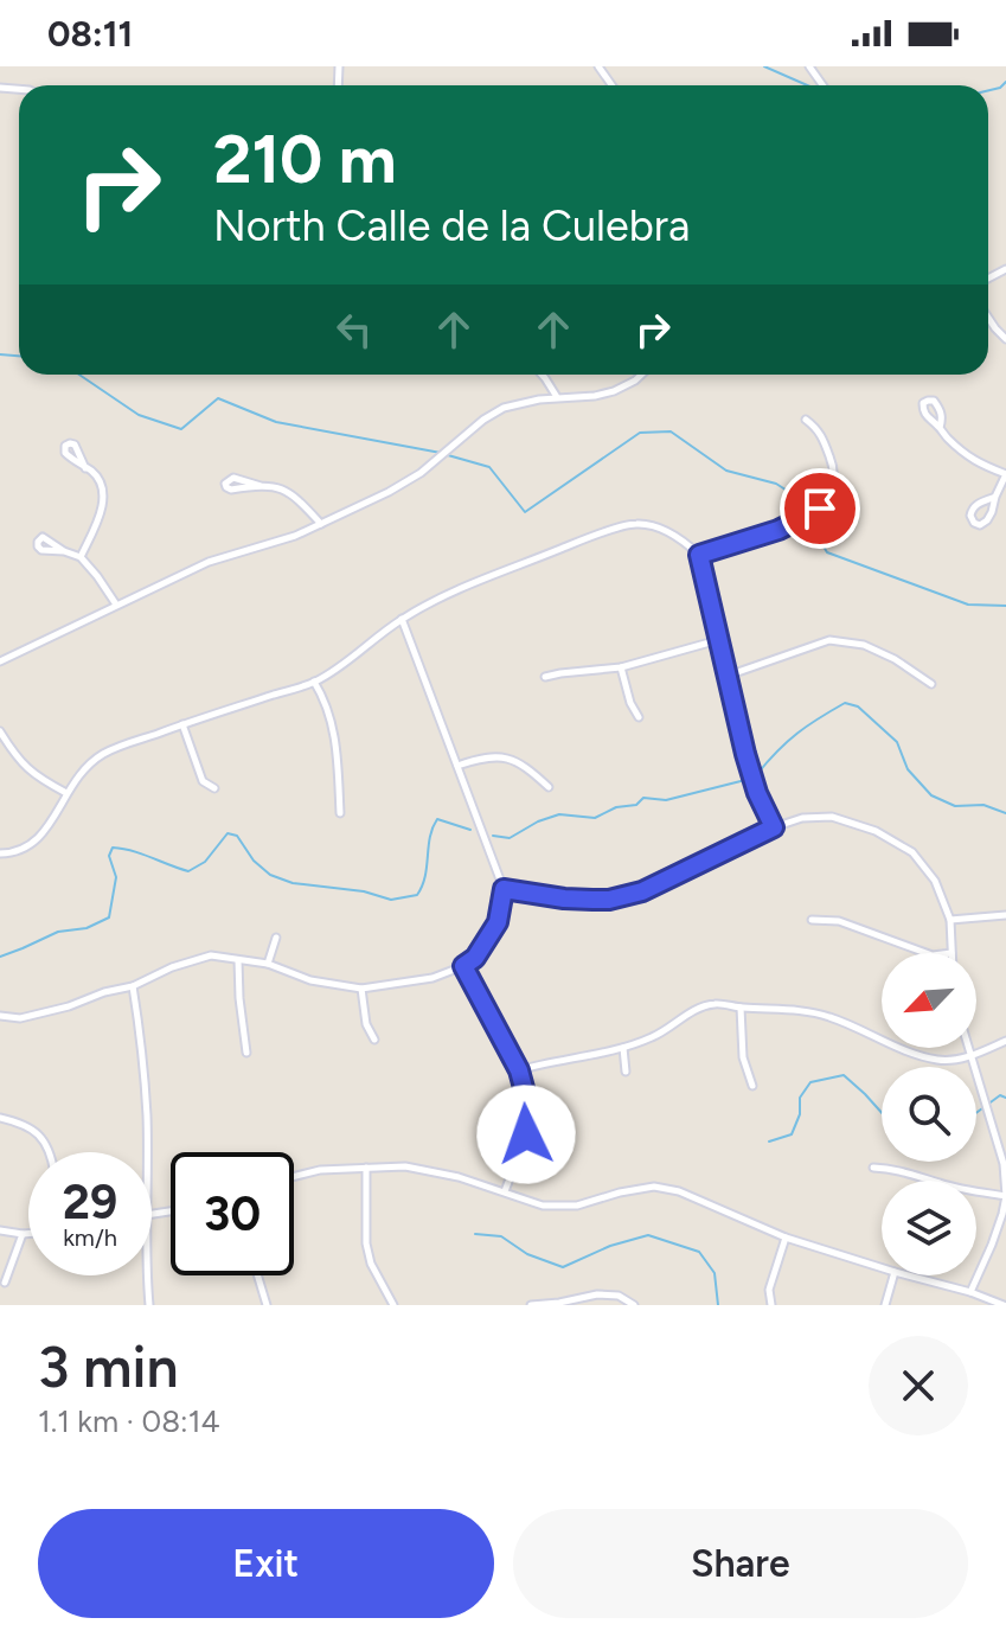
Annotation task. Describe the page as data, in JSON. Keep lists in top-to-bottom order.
{
  "north": "bottom left",
  "page": {
    "status": "08:11",
    "turn": ["210 m", "North Calle de la Culebra"],
    "speed": "29 km/h",
    "limit": "30",
    "heading": ["3 min", "1.1 km · 08:14"],
    "buttons": ["Exit", "Share"]
  }
}
